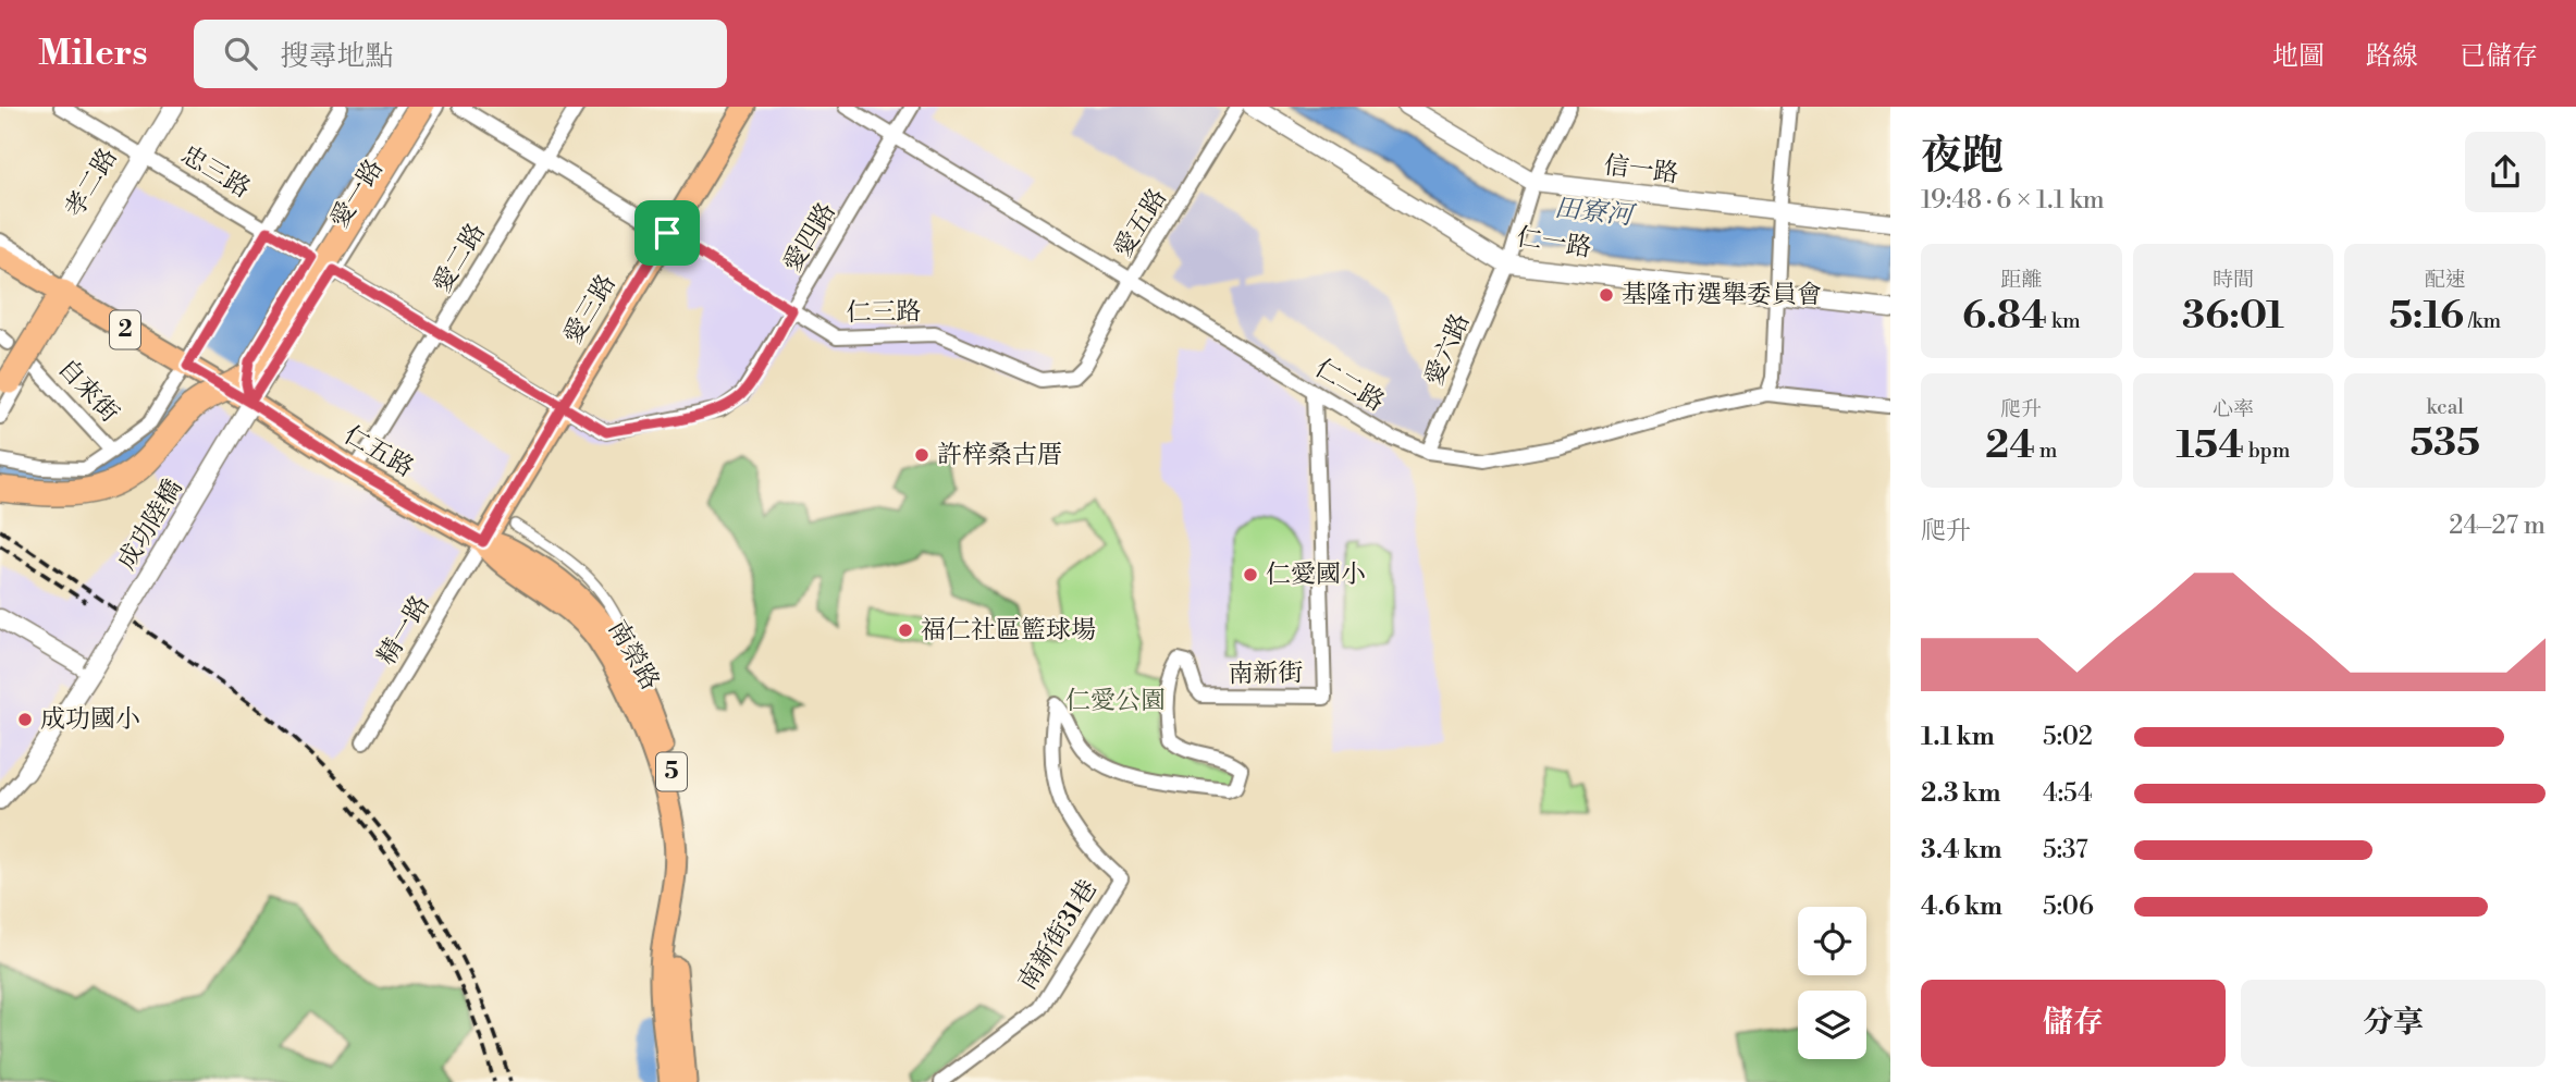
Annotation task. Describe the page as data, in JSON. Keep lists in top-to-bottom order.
{
  "streets": {
    "main road": [
      "愛三路",
      "2",
      "仁五路",
      "南榮路",
      "5"
    ],
    "street": [
      "信一路",
      "忠三路",
      "孝二路",
      "愛一路",
      "愛五路",
      "愛四路",
      "仁一路",
      "愛二路",
      "仁三路",
      "愛六路",
      "仁二路",
      "自來街",
      "成功陸橋",
      "精一路",
      "南新街",
      "南新街31巷"
    ]
  },
  "crossings": [
    ["信一路", "愛六路"],
    ["忠三路", "孝二路"],
    ["忠三路", "愛一路"],
    ["忠三路", "愛四路"],
    ["忠三路", "愛二路"],
    ["忠三路", "自來街"],
    ["愛一路", "2"],
    ["愛一路", "仁五路"],
    ["愛一路", "成功陸橋"],
    ["愛五路", "仁三路"],
    ["愛五路", "仁二路"],
    ["愛四路", "愛二路"],
    ["愛四路", "愛三路"],
    ["愛四路", "仁三路"],
    ["愛四路", "仁二路"],
    ["仁一路", "愛六路"],
    ["愛二路", "仁三路"],
    ["愛二路", "仁五路"],
    ["愛三路", "仁三路"],
    ["愛三路", "仁五路"],
    ["愛三路", "精一路"],
    ["愛三路", "南榮路"],
    ["2", "自來街"],
    ["2", "仁五路"],
    ["2", "成功陸橋"],
    ["愛六路", "仁二路"],
    ["仁二路", "南新街"],
    ["仁五路", "成功陸橋"],
    ["仁五路", "精一路"],
    ["仁五路", "南榮路"],
    ["精一路", "南榮路"],
    ["南新街", "南新街31巷"]
  ],
  "water": ["田寮河"],
  "parks": ["仁愛公園"],
  "places": [
    "基隆市選舉委員會",
    "許梓桑古厝",
    "仁愛國小",
    "福仁社區籃球場",
    "成功國小"
  ],
  "page": {
    "header": "Milers",
    "search": "搜尋地點",
    "nav": ["地圖", "路線", "已儲存"],
    "heading": ["夜跑", "19:48 · 6 × 1.1 km"],
    "stats": [
      ["距離", "6.84 km"],
      ["時間", "36:01"],
      ["配速", "5:16 /km"],
      ["爬升", "24 m"],
      ["心率", "154 bpm"],
      ["kcal", "535"]
    ],
    "chart": ["爬升", "24–27 m"],
    "list": [
      {
        "name": "1.1 km",
        "note": "5:02"
      },
      {
        "name": "2.3 km",
        "note": "4:54"
      },
      {
        "name": "3.4 km",
        "note": "5:37"
      },
      {
        "name": "4.6 km",
        "note": "5:06"
      }
    ],
    "buttons": ["儲存", "分享"]
  }
}
